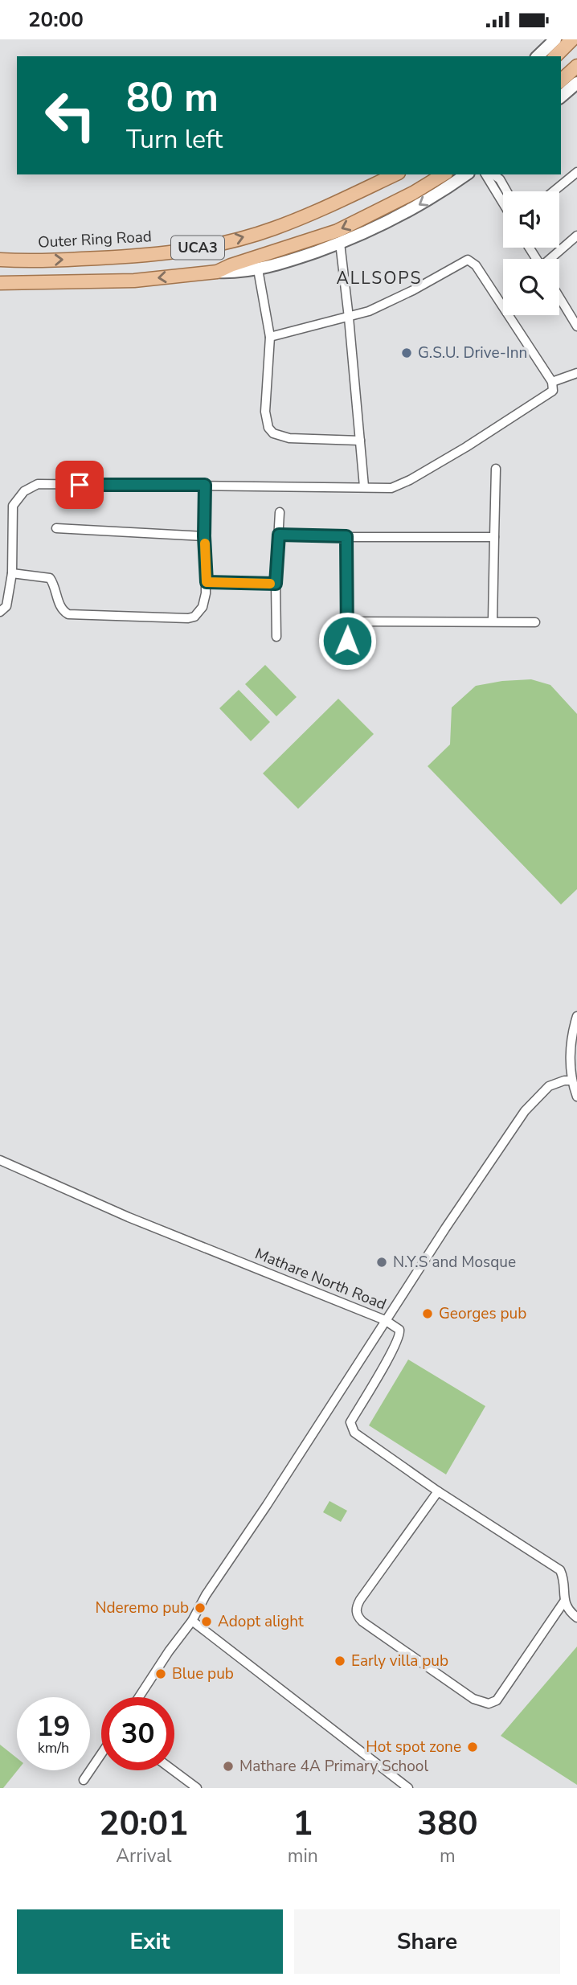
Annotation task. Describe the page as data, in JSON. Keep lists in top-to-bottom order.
{
  "streets": {
    "main road": ["Outer Ring Road", "UCA3"],
    "street": ["Mathare North Road"]
  },
  "districts": ["ALLSOPS"],
  "places": [
    "G.S.U. Drive-Inn",
    "N.Y.S and Mosque",
    "Georges pub",
    "Nderemo pub",
    "Adopt alight",
    "Early villa pub",
    "Blue pub",
    "Hot spot zone",
    "Mathare 4A Primary School"
  ],
  "page": {
    "status": "20:00",
    "turn": ["80 m", "Turn left"],
    "speed": "19 km/h",
    "limit": "30",
    "eta": [
      "20:01",
      "Arrival",
      "1",
      "min",
      "380",
      "m"
    ],
    "buttons": ["Exit", "Share"]
  }
}
